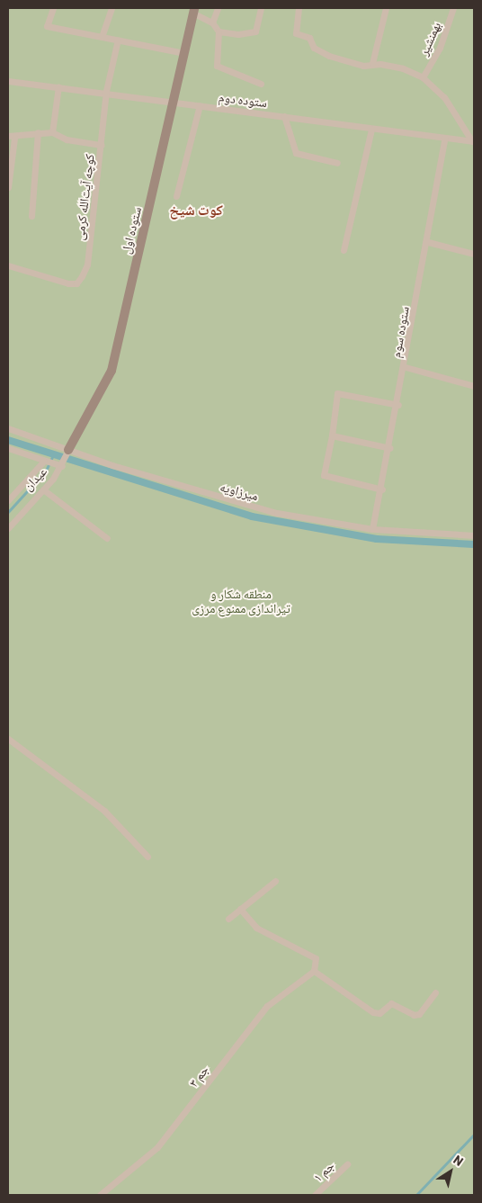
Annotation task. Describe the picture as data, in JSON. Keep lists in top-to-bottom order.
{
  "streets": {
    "street": [
      "بهمنشیر",
      "ستوده دوم",
      "کوچه آیت‌الله کرمی",
      "ستوده اول",
      "ستوده سوم",
      "عیدان",
      "میرزاویه",
      "جم ۳",
      "جم ۱"
    ]
  },
  "crossings": [
    ["ستوده دوم", "کوچه آیت‌الله کرمی"],
    ["ستوده دوم", "ستوده اول"],
    ["ستوده دوم", "ستوده سوم"],
    ["ستوده اول", "عیدان"],
    ["ستوده اول", "میرزاویه"],
    ["ستوده سوم", "میرزاویه"],
    ["عیدان", "میرزاویه"]
  ],
  "districts": ["کوت شیخ"],
  "parks": ["منطقه شکار و تیراندازی ممنوع مرزی"],
  "north": "top right"
}
